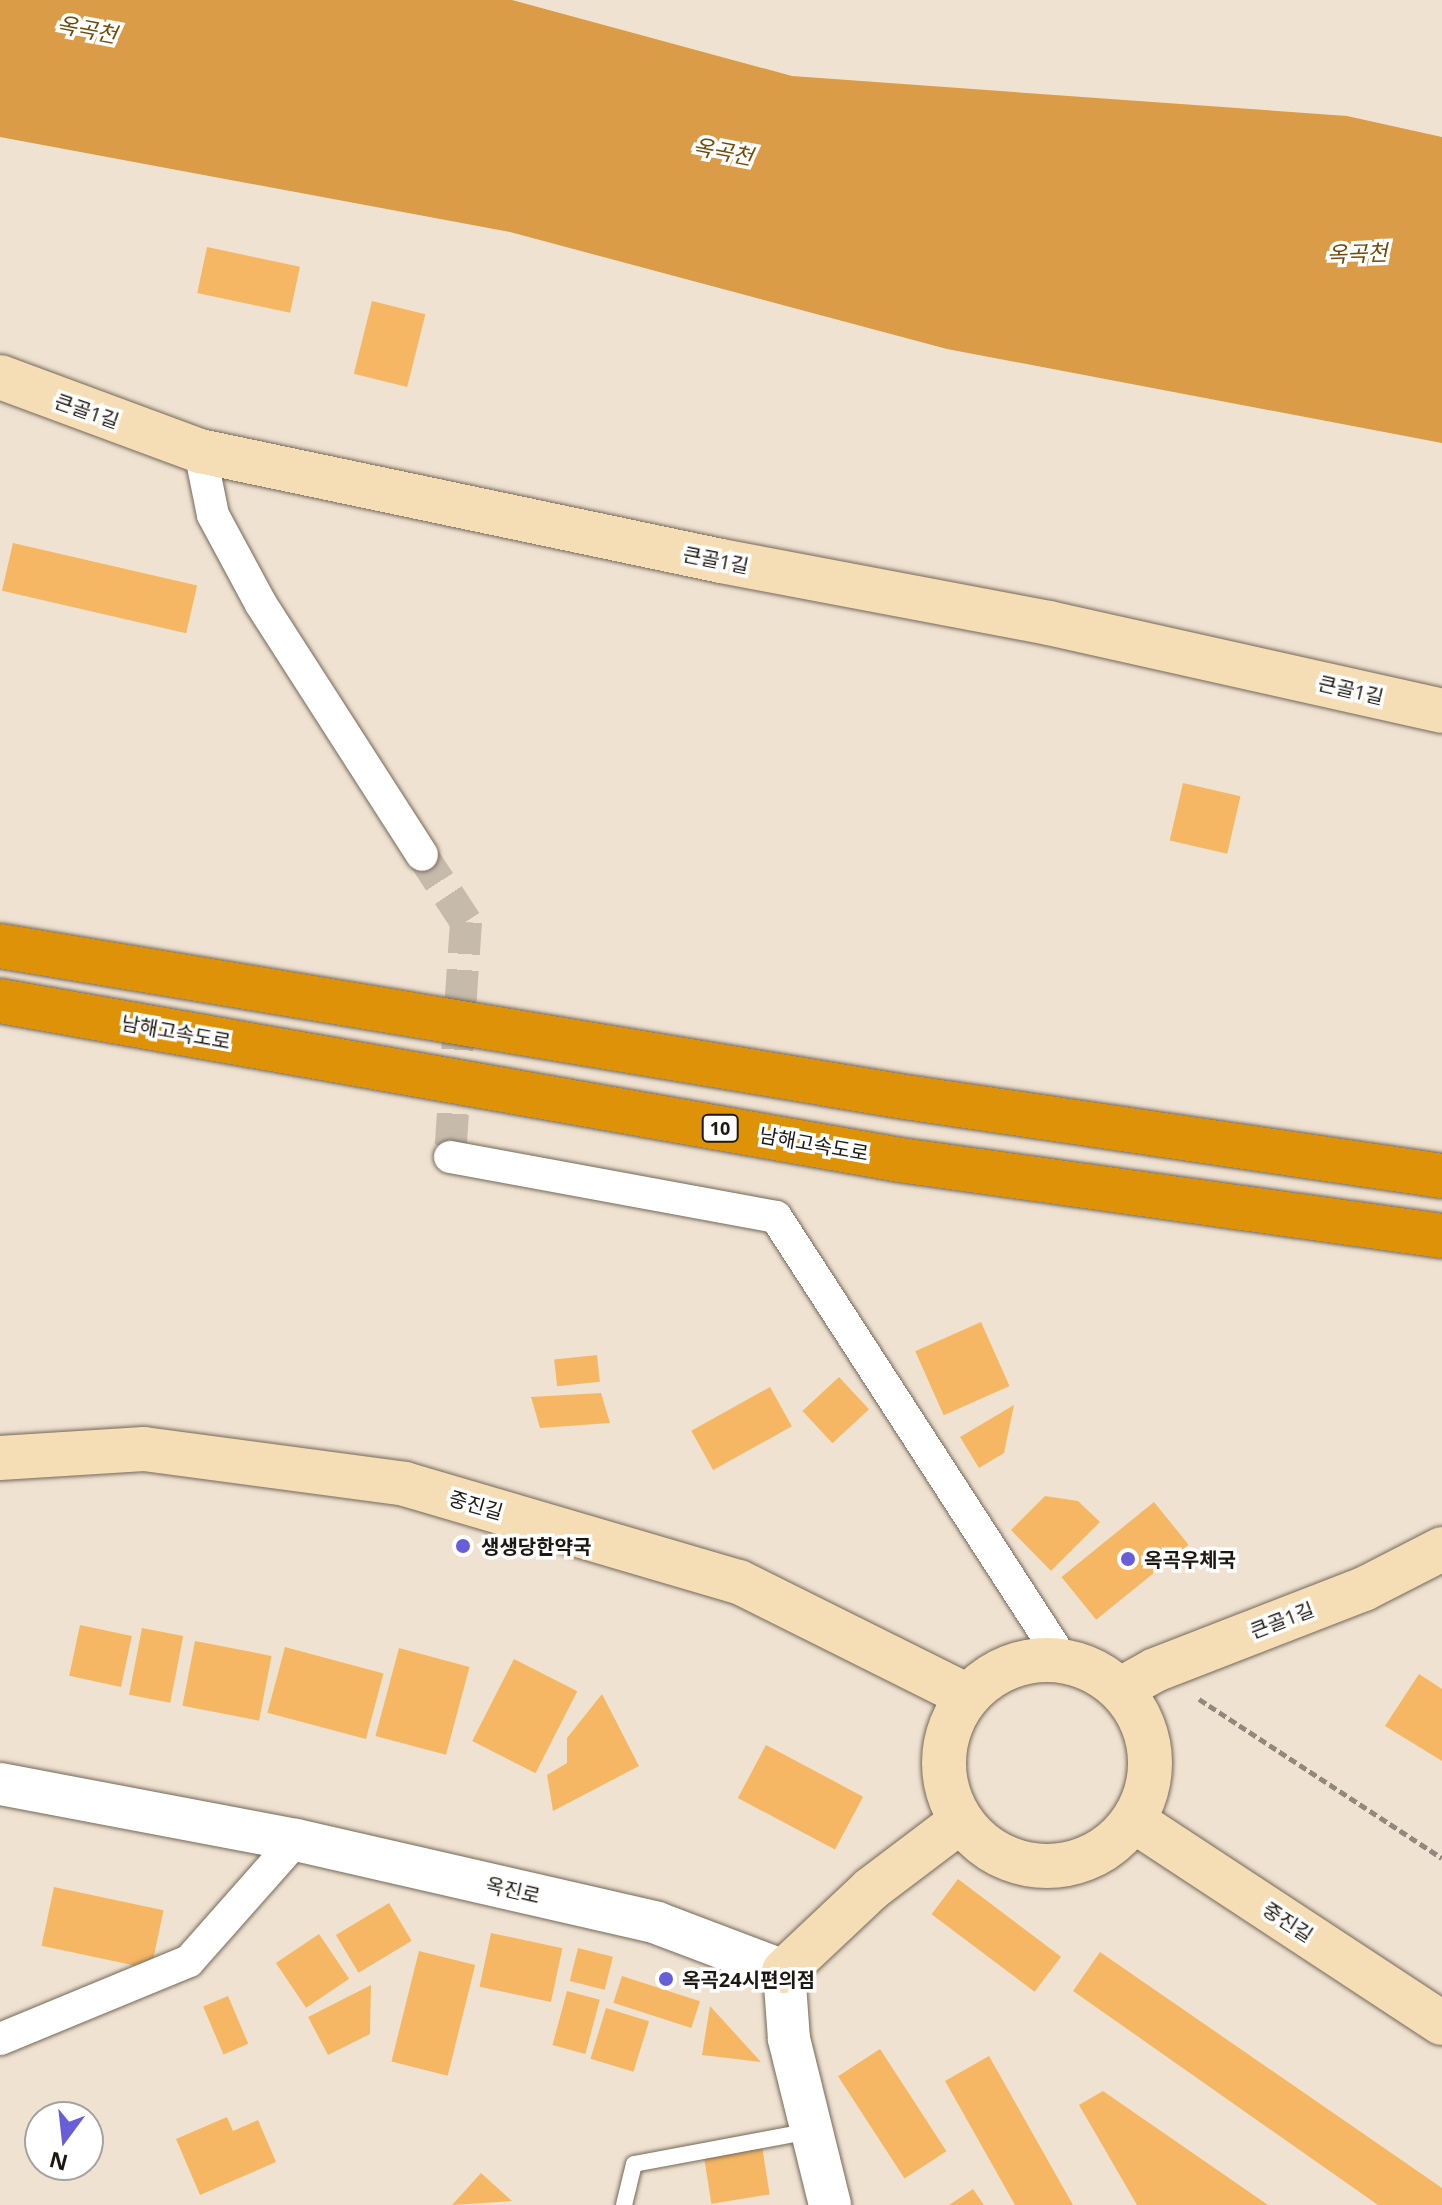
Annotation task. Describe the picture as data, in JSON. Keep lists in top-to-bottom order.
{
  "streets": {
    "highway": ["남해고속도로", "10"],
    "main road": ["큰골1길", "중진길"],
    "street": ["옥진로"]
  },
  "crossings": [
    ["큰골1길", "중진길"]
  ],
  "water": ["옥곡천"],
  "places": ["생생당한약국", "옥곡우체국", "옥곡24시편의점"],
  "north": "bottom"
}
